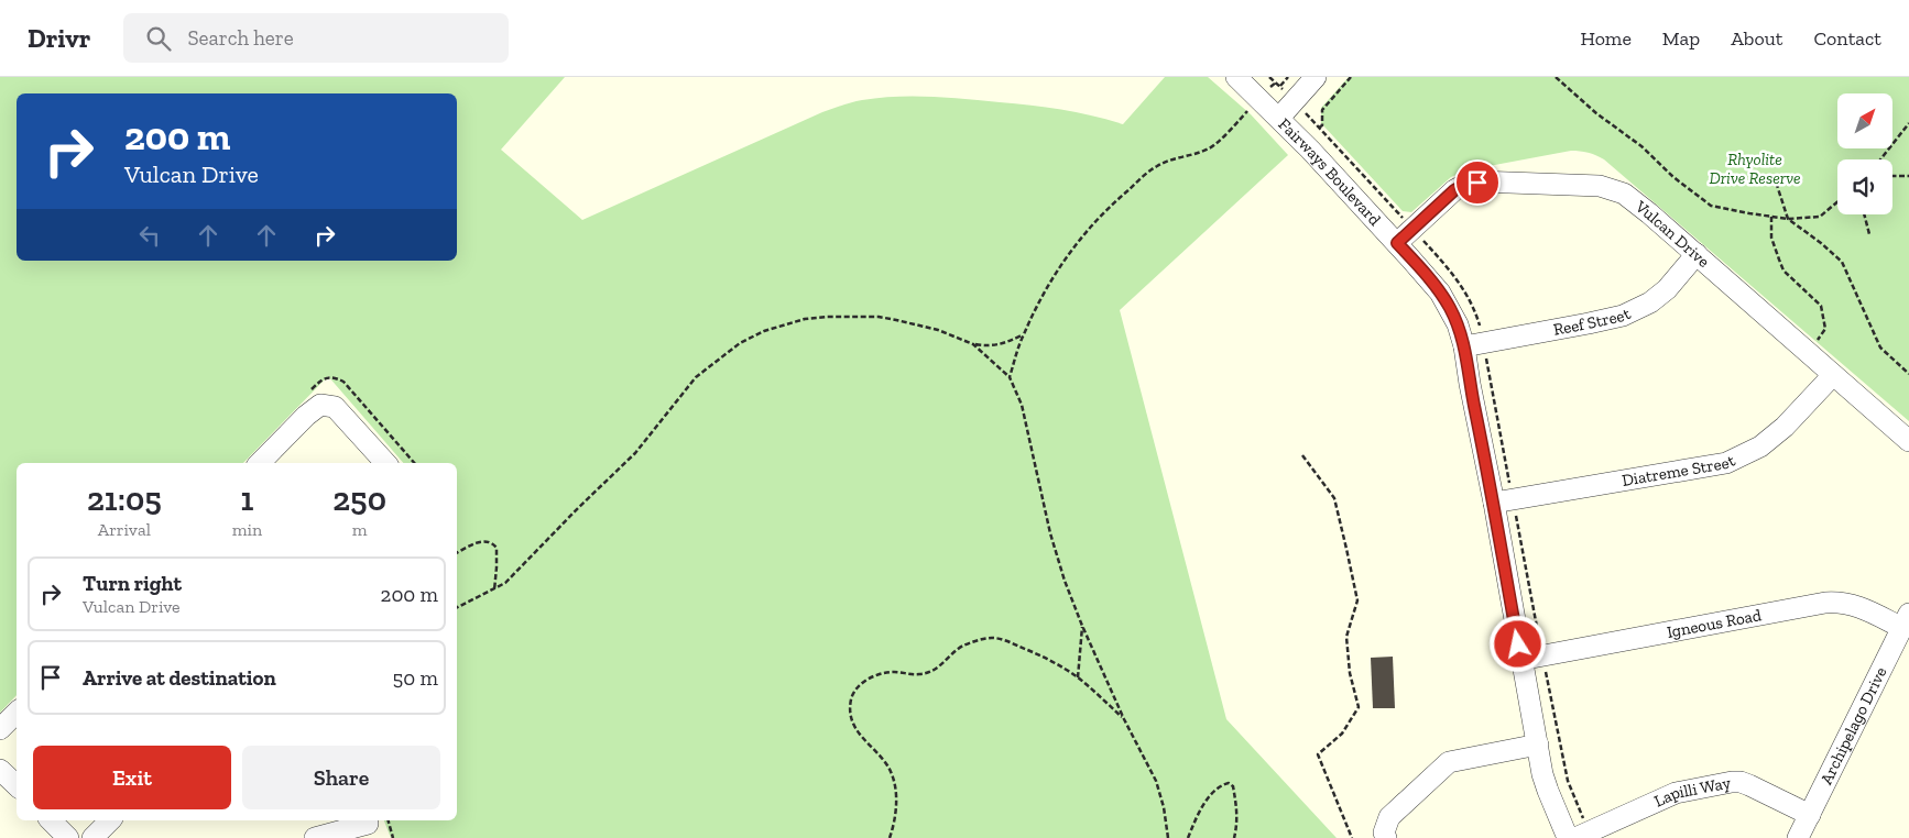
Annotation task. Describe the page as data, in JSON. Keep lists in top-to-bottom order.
{
  "streets": {
    "street": [
      "Fairways Boulevard",
      "Vulcan Drive",
      "Reef Street",
      "Diatreme Street",
      "Igneous Road",
      "Archipelago Drive",
      "Lapilli Way"
    ]
  },
  "crossings": [
    ["Fairways Boulevard", "Vulcan Drive"],
    ["Fairways Boulevard", "Reef Street"],
    ["Fairways Boulevard", "Diatreme Street"],
    ["Fairways Boulevard", "Igneous Road"],
    ["Vulcan Drive", "Reef Street"],
    ["Vulcan Drive", "Diatreme Street"],
    ["Igneous Road", "Archipelago Drive"],
    ["Archipelago Drive", "Lapilli Way"]
  ],
  "parks": ["Rhyolite Drive Reserve"],
  "north": "top right",
  "page": {
    "header": "Drivr",
    "search": "Search here",
    "nav": [
      "Home",
      "Map",
      "About",
      "Contact"
    ],
    "turn": ["200 m", "Vulcan Drive"],
    "eta": [
      "21:05",
      "Arrival",
      "1",
      "min",
      "250",
      "m"
    ],
    "list": [
      {
        "name": "Turn right",
        "note": "Vulcan Drive",
        "value": "200 m"
      },
      {
        "name": "Arrive at destination",
        "value": "50 m"
      }
    ],
    "buttons": ["Exit", "Share"]
  }
}
